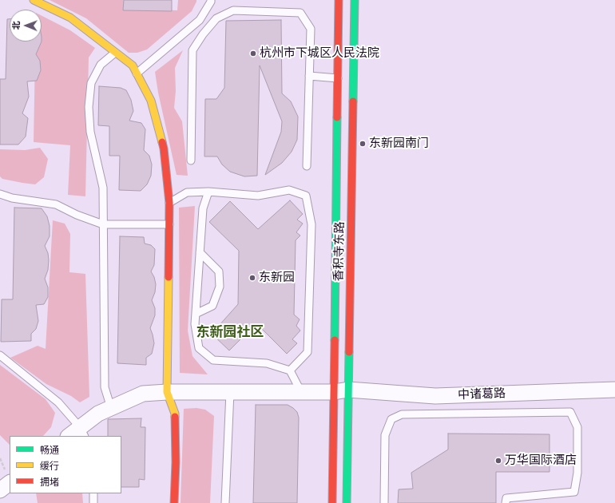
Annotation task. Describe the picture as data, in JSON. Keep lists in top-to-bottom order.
{
  "streets": {
    "main road": ["香积寺东路"],
    "street": ["中诸葛路"]
  },
  "crossings": [
    ["香积寺东路", "中诸葛路"]
  ],
  "districts": ["东新园社区"],
  "places": [
    "杭州市下城区人民法院",
    "东新园南门",
    "东新园",
    "万华国际酒店"
  ],
  "legend": ["畅通", "缓行", "拥堵"],
  "north": "left"
}
